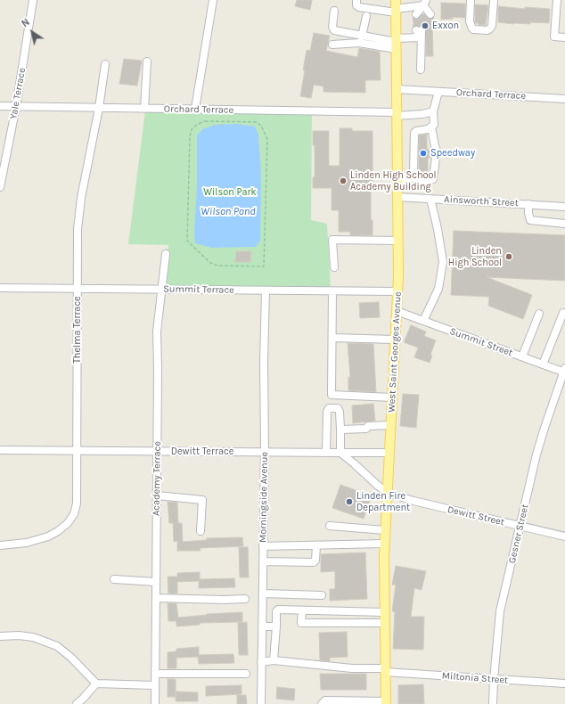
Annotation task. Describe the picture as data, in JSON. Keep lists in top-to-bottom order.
{
  "streets": {
    "main road": ["West Saint Georges Avenue"],
    "street": [
      "Yale Terrace",
      "Orchard Terrace",
      "Ainsworth Street",
      "Summit Terrace",
      "Thelma Terrace",
      "Summit Street",
      "Dewitt Terrace",
      "Academy Terrace",
      "Morningside Avenue",
      "Dewitt Street",
      "Gesner Street",
      "Miltonia Street"
    ]
  },
  "crossings": [
    ["Yale Terrace", "Orchard Terrace"],
    ["Orchard Terrace", "Thelma Terrace"],
    ["Orchard Terrace", "West Saint Georges Avenue"],
    ["Ainsworth Street", "West Saint Georges Avenue"],
    ["Summit Terrace", "Thelma Terrace"],
    ["Summit Terrace", "West Saint Georges Avenue"],
    ["Summit Terrace", "Academy Terrace"],
    ["Summit Terrace", "Morningside Avenue"],
    ["Thelma Terrace", "Dewitt Terrace"],
    ["Summit Street", "West Saint Georges Avenue"],
    ["Summit Street", "Gesner Street"],
    ["West Saint Georges Avenue", "Dewitt Terrace"],
    ["West Saint Georges Avenue", "Dewitt Street"],
    ["West Saint Georges Avenue", "Miltonia Street"],
    ["Dewitt Terrace", "Academy Terrace"],
    ["Dewitt Terrace", "Morningside Avenue"],
    ["Morningside Avenue", "Miltonia Street"],
    ["Dewitt Street", "Gesner Street"],
    ["Gesner Street", "Miltonia Street"]
  ],
  "water": ["Wilson Pond"],
  "parks": ["Wilson Park"],
  "places": [
    "Exxon",
    "Speedway",
    "Linden High School Academy Building",
    "Linden High School",
    "Linden Fire Department"
  ],
  "north": "top left"
}
